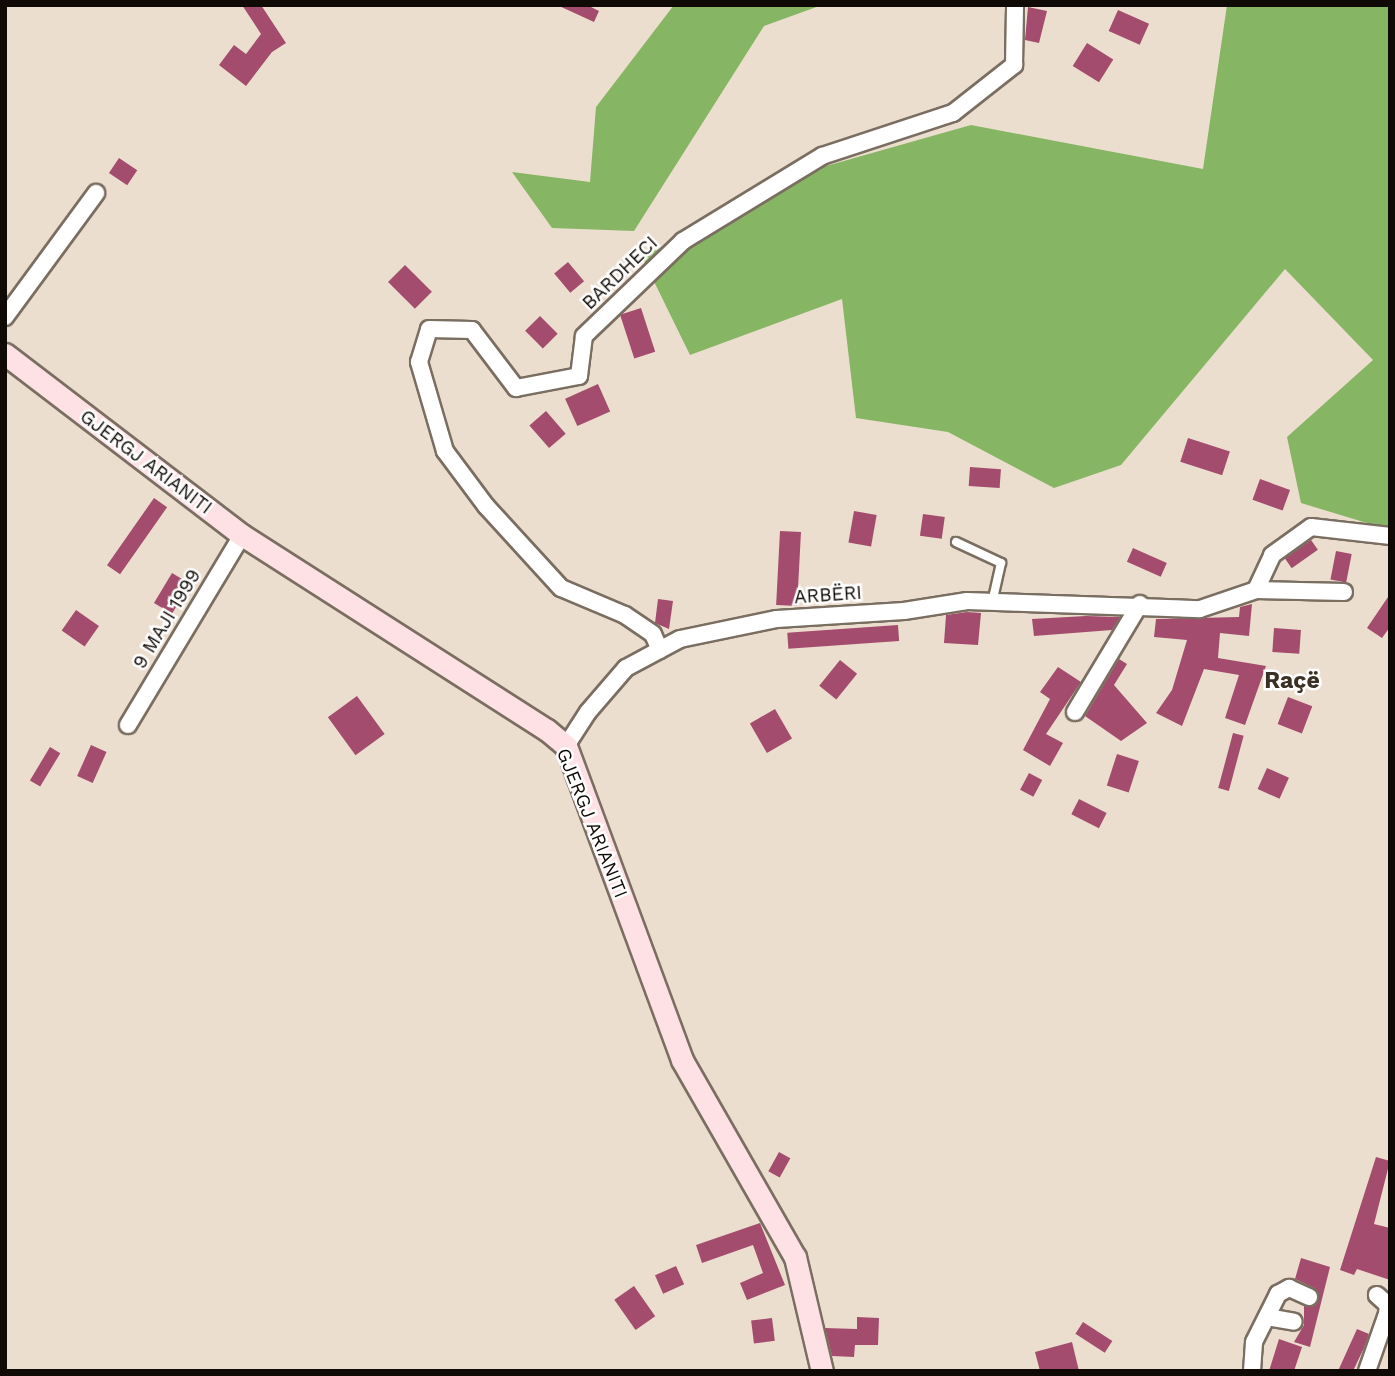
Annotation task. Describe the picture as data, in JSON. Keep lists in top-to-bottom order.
{
  "streets": {
    "main road": ["GJERGJ ARIANITI"],
    "street": ["BARDHECI", "ARBËRI", "9 MAJI 1999"]
  },
  "crossings": [
    ["BARDHECI", "ARBËRI"],
    ["GJERGJ ARIANITI", "ARBËRI"],
    ["GJERGJ ARIANITI", "9 MAJI 1999"]
  ],
  "districts": ["Raçë"]
}
